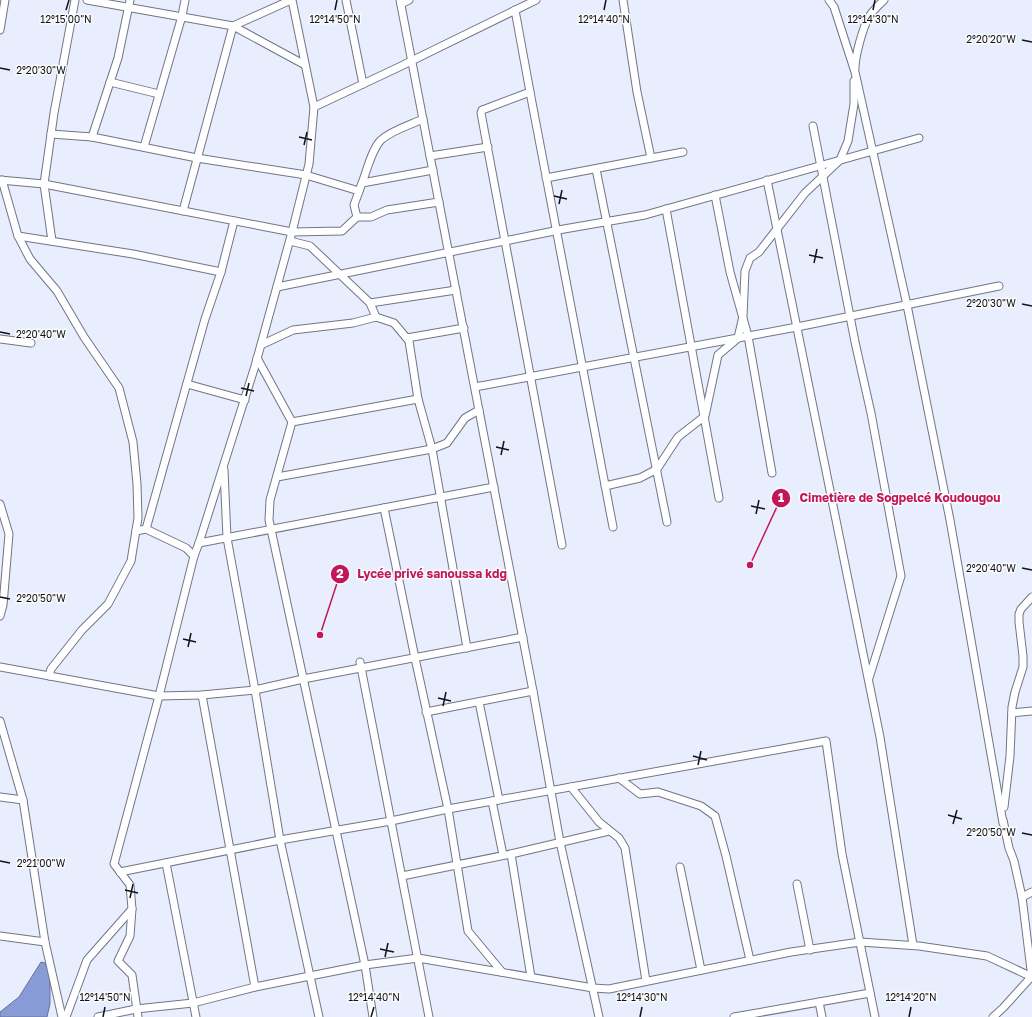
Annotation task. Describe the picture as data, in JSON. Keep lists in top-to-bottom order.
{
  "places": ["Cimetière de Sogpelcé Koudougou", "Lycée privé sanoussa kdg"],
  "coordinates": [
    "12°14'50\"N",
    "12°14'40\"N",
    "12°14'30\"N",
    "12°15'00\"N",
    "2°20'20\"W",
    "2°20'30\"W",
    "2°20'40\"W",
    "2°20'50\"W",
    "2°21'00\"W",
    "12°14'20\"N"
  ]
}
